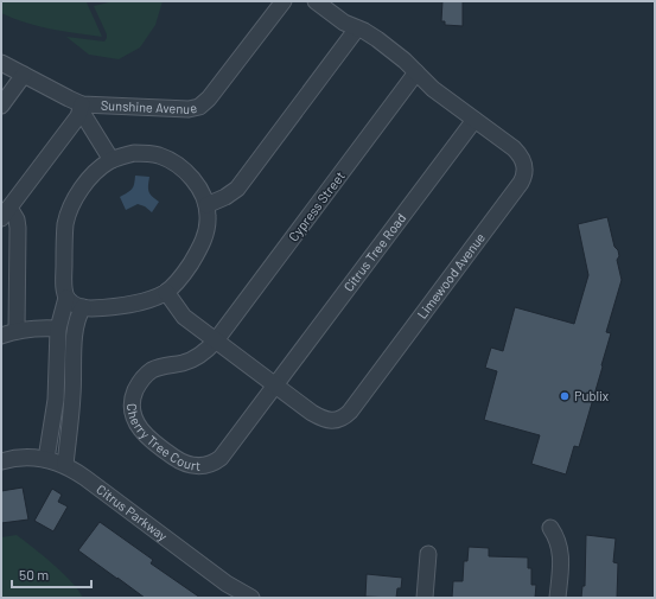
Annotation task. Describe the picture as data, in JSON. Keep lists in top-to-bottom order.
{
  "streets": {
    "street": [
      "Sunshine Avenue",
      "Cypress Street",
      "Citrus Tree Road",
      "Limewood Avenue",
      "Cherry Tree Court",
      "Citrus Parkway"
    ]
  },
  "crossings": [
    ["Cypress Street", "Citrus Tree Road"],
    ["Cypress Street", "Limewood Avenue"],
    ["Cypress Street", "Cherry Tree Court"],
    ["Citrus Tree Road", "Limewood Avenue"],
    ["Citrus Tree Road", "Cherry Tree Court"],
    ["Limewood Avenue", "Cherry Tree Court"]
  ],
  "places": ["Publix"],
  "scale_bar": "50 m"
}
